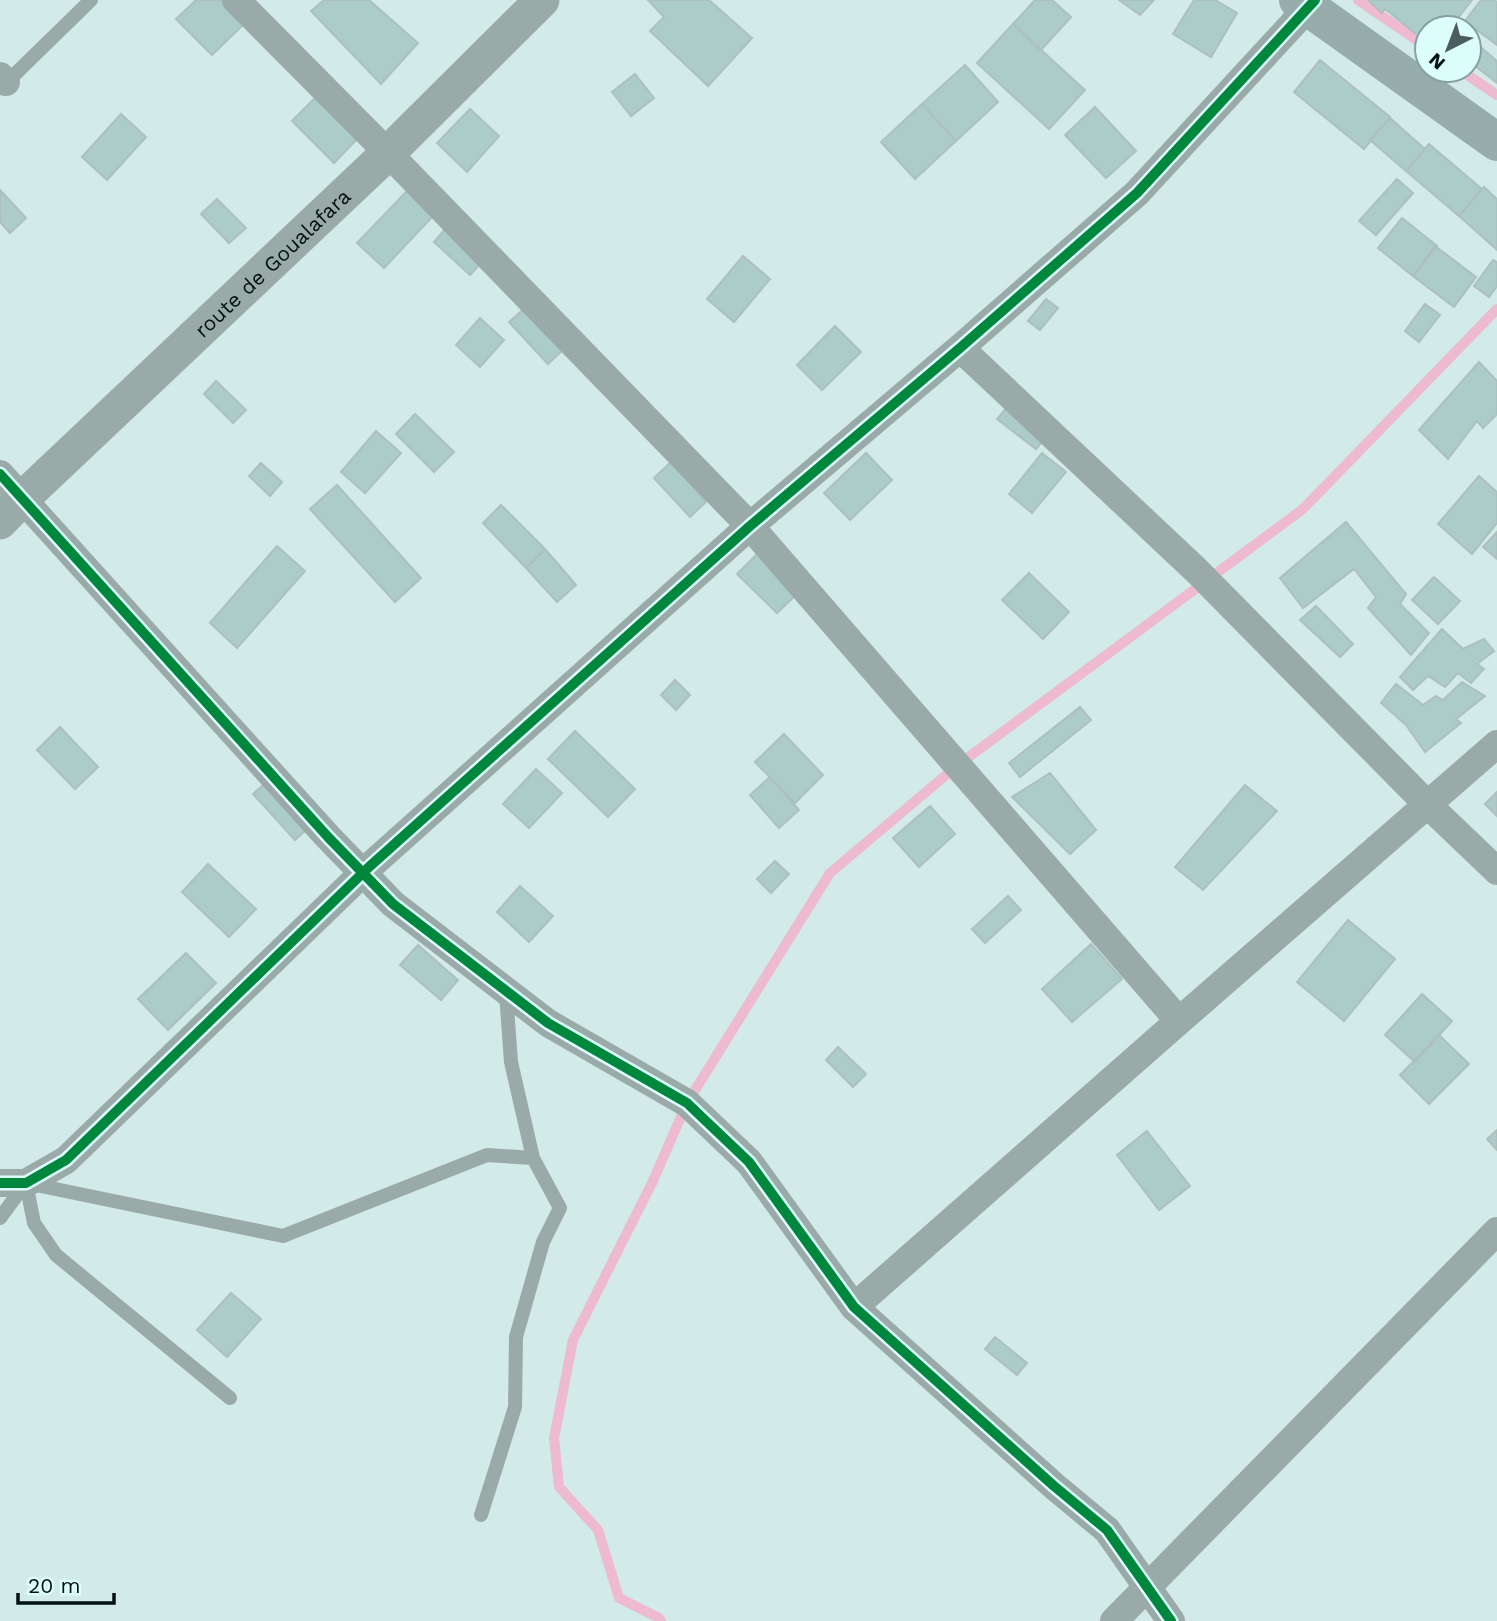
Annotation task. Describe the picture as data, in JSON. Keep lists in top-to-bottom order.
{
  "streets": {
    "street": ["route de Goualafara"]
  },
  "scale_bar": "20 m",
  "north": "bottom left"
}
